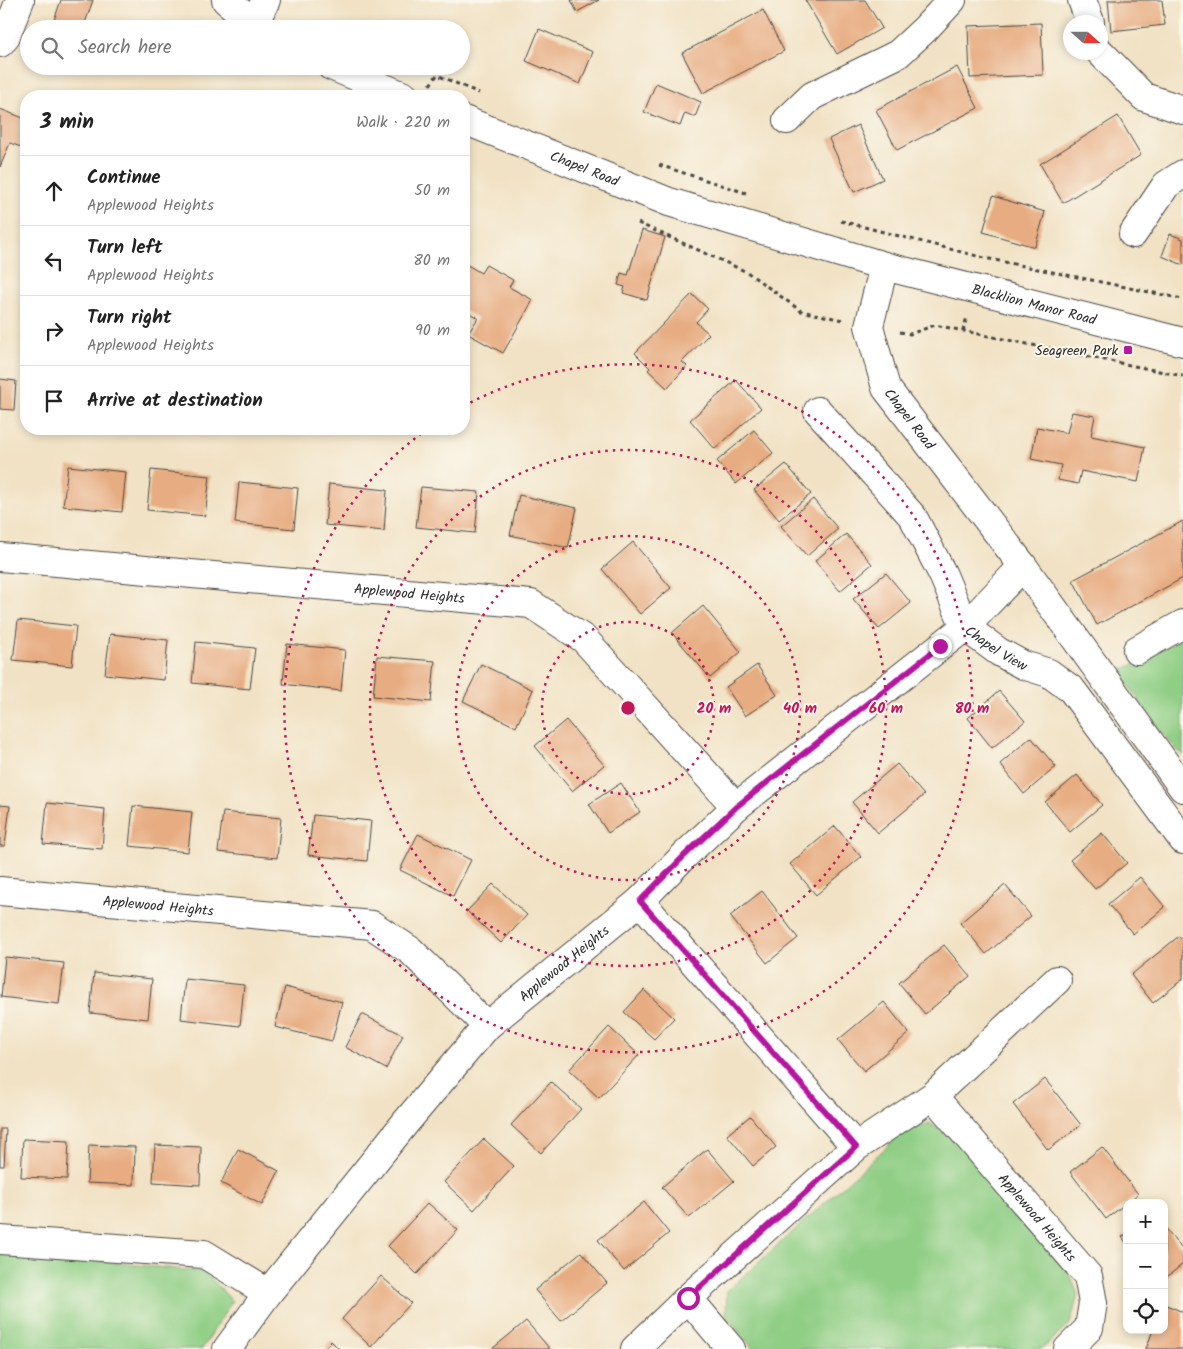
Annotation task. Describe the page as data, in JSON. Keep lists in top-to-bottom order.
{
  "streets": {
    "street": [
      "Chapel Road",
      "Blacklion Manor Road",
      "Applewood Heights",
      "Chapel View"
    ]
  },
  "crossings": [
    ["Chapel Road", "Blacklion Manor Road"],
    ["Chapel Road", "Applewood Heights"],
    ["Applewood Heights", "Chapel View"]
  ],
  "places": {
    "transit": ["Seagreen Park"]
  },
  "north": "right",
  "page": {
    "search": "Search here",
    "heading": ["3 min", "Walk · 220 m"],
    "list": [
      ["Continue", "Applewood Heights", "50 m"],
      ["Turn left", "Applewood Heights", "80 m"],
      ["Turn right", "Applewood Heights", "90 m"],
      "Arrive at destination"
    ],
    "map_buttons": ["+", "−"]
  },
  "rings": [
    "20 m",
    "40 m",
    "60 m",
    "80 m"
  ]
}
